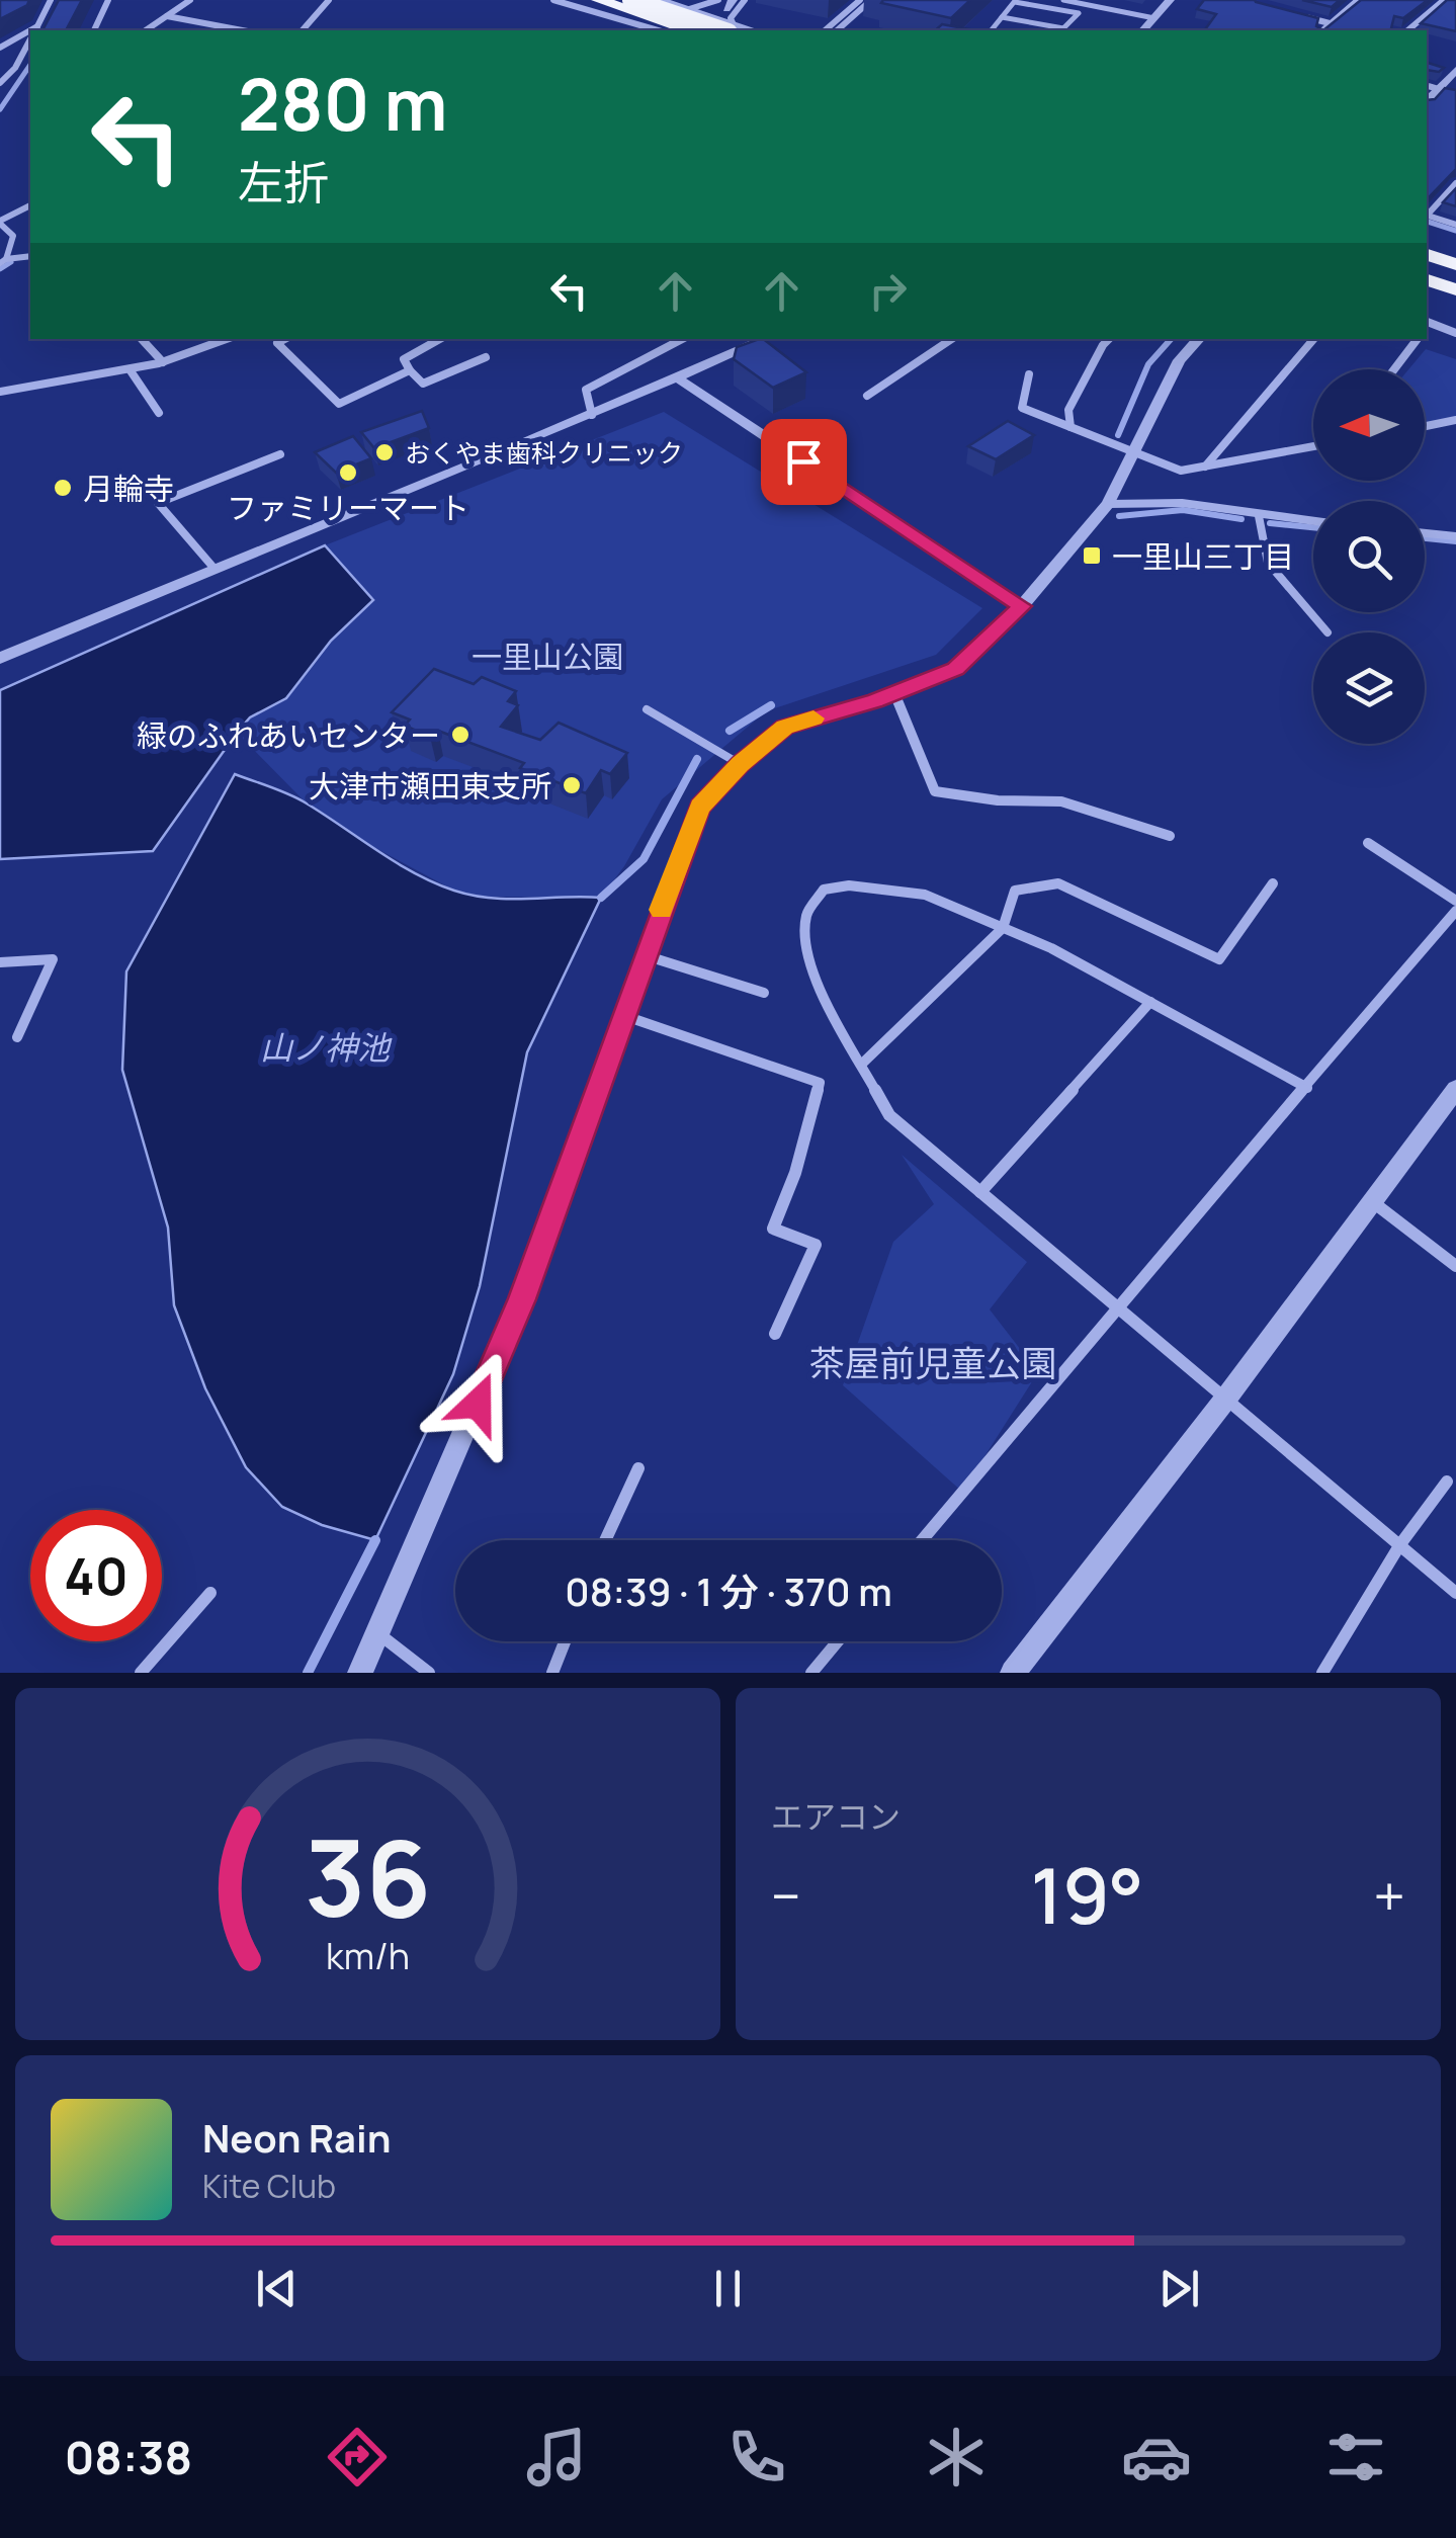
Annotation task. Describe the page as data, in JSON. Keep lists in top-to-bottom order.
{
  "water": ["山ノ神池"],
  "parks": ["一里山公園", "茶屋前児童公園"],
  "places": {
    "other": [
      "おくやま歯科クリニック",
      "ファミリーマート",
      "月輪寺",
      "緑のふれあいセンター",
      "大津市瀬田東支所"
    ],
    "transit": ["一里山三丁目"]
  },
  "north": "left",
  "page": {
    "turn": ["280 m", "左折"],
    "limit": "40",
    "trip": "08:39 · 1 分 · 370 m",
    "tile": "エアコン",
    "heat": ["−", "19°", "+"],
    "song": ["Neon Rain", "Kite Club"],
    "tabs": "08:38",
    "gauge": ["36", "km/h"]
  }
}
